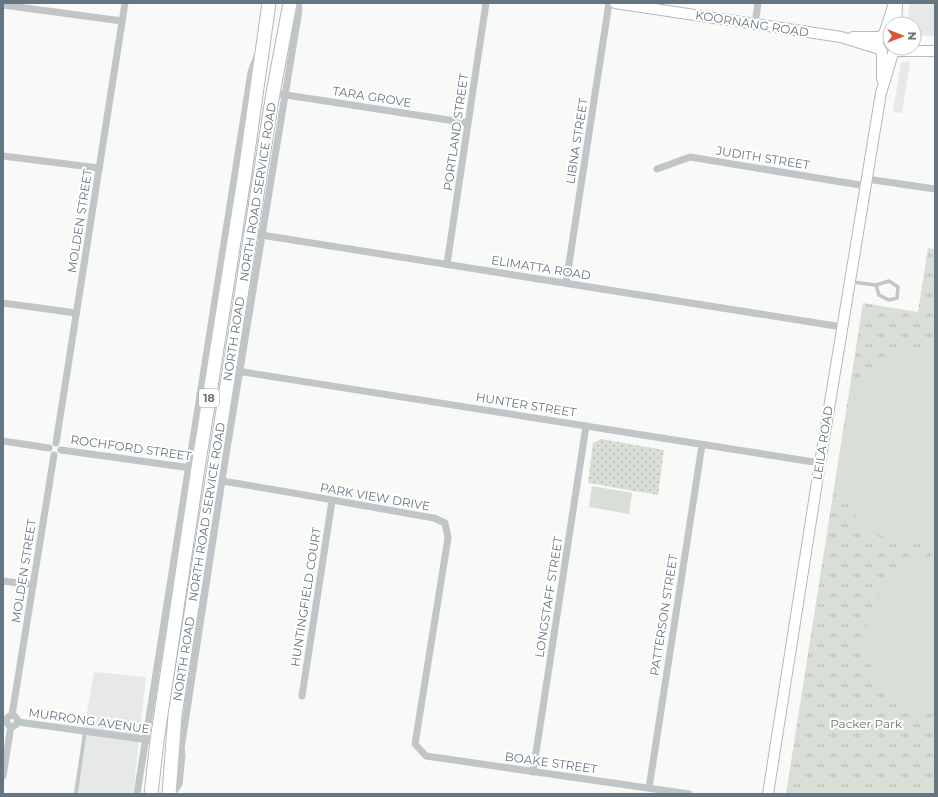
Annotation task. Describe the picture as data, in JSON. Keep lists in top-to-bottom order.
{
  "streets": {
    "highway": ["NORTH ROAD", "18"],
    "street": [
      "KOORNANG ROAD",
      "TARA GROVE",
      "PORTLAND STREET",
      "LIBNA STREET",
      "JUDITH STREET",
      "NORTH ROAD SERVICE ROAD",
      "MOLDEN STREET",
      "ELIMATTA ROAD",
      "HUNTER STREET",
      "LEILA ROAD",
      "ROCHFORD STREET",
      "PARK VIEW DRIVE",
      "HUNTINGFIELD COURT",
      "LONGSTAFF STREET",
      "PATTERSON STREET",
      "MURRONG AVENUE",
      "BOAKE STREET"
    ]
  },
  "crossings": [
    ["KOORNANG ROAD", "LEILA ROAD"],
    ["TARA GROVE", "PORTLAND STREET"],
    ["TARA GROVE", "NORTH ROAD SERVICE ROAD"],
    ["TARA GROVE", "NORTH ROAD"],
    ["PORTLAND STREET", "ELIMATTA ROAD"],
    ["LIBNA STREET", "ELIMATTA ROAD"],
    ["JUDITH STREET", "LEILA ROAD"],
    ["NORTH ROAD SERVICE ROAD", "NORTH ROAD"],
    ["NORTH ROAD SERVICE ROAD", "HUNTER STREET"],
    ["NORTH ROAD SERVICE ROAD", "PARK VIEW DRIVE"],
    ["MOLDEN STREET", "ROCHFORD STREET"],
    ["MOLDEN STREET", "MURRONG AVENUE"],
    ["ELIMATTA ROAD", "NORTH ROAD"],
    ["ELIMATTA ROAD", "LEILA ROAD"],
    ["NORTH ROAD", "HUNTER STREET"],
    ["NORTH ROAD", "ROCHFORD STREET"],
    ["NORTH ROAD", "MURRONG AVENUE"],
    ["HUNTER STREET", "LEILA ROAD"],
    ["HUNTER STREET", "LONGSTAFF STREET"],
    ["HUNTER STREET", "PATTERSON STREET"],
    ["PARK VIEW DRIVE", "HUNTINGFIELD COURT"],
    ["PARK VIEW DRIVE", "BOAKE STREET"],
    ["LONGSTAFF STREET", "BOAKE STREET"],
    ["PATTERSON STREET", "BOAKE STREET"]
  ],
  "parks": ["Packer Park"],
  "north": "right"
}
